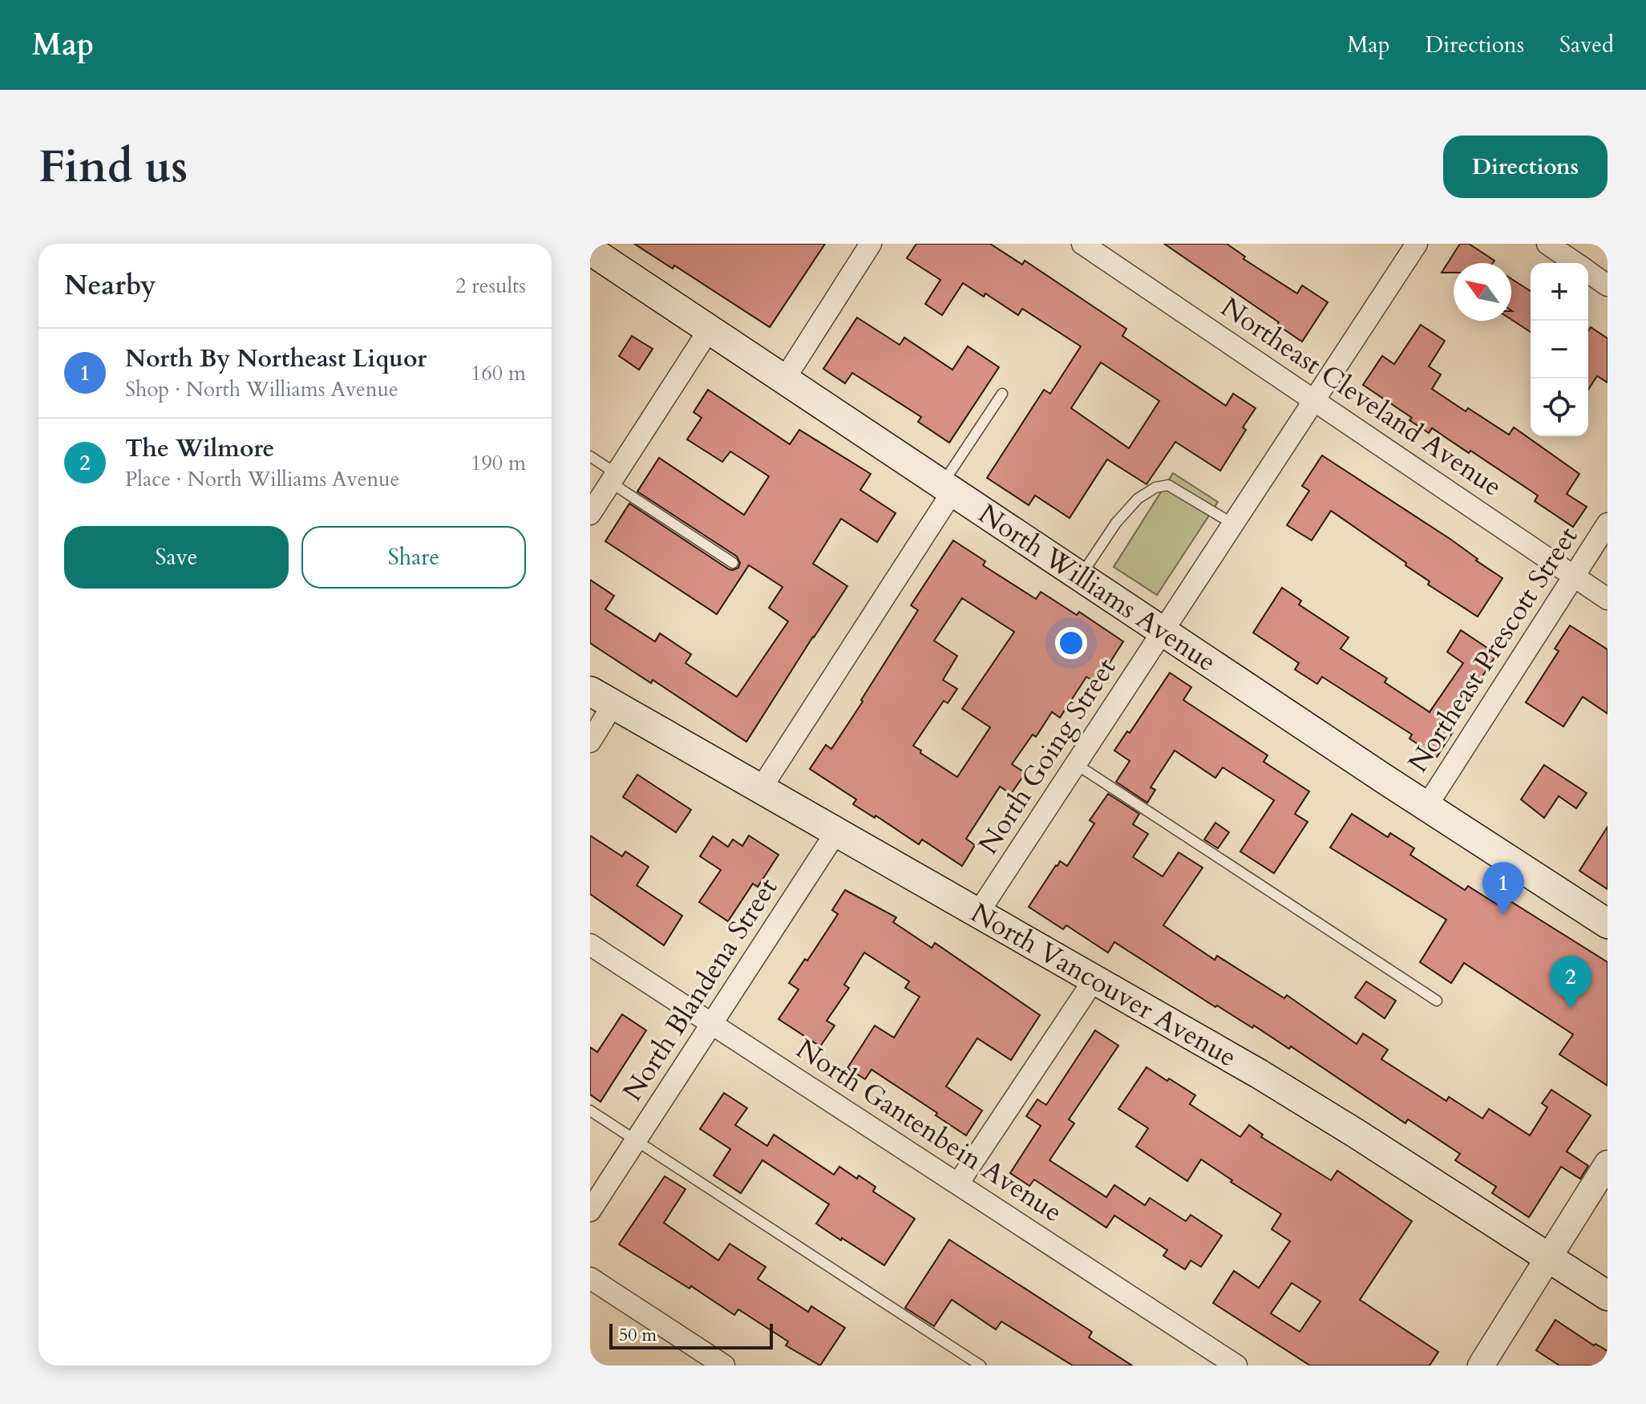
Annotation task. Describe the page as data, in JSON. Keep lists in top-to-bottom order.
{
  "streets": {
    "main road": ["North Williams Avenue", "North Vancouver Avenue"],
    "street": [
      "Northeast Cleveland Avenue",
      "Northeast Prescott Street",
      "North Going Street",
      "North Blandena Street",
      "North Gantenbein Avenue"
    ]
  },
  "crossings": [
    ["Northeast Cleveland Avenue", "Northeast Prescott Street"],
    ["Northeast Cleveland Avenue", "North Going Street"],
    ["North Williams Avenue", "Northeast Prescott Street"],
    ["North Williams Avenue", "North Going Street"],
    ["North Going Street", "North Vancouver Avenue"],
    ["North Vancouver Avenue", "North Blandena Street"],
    ["North Blandena Street", "North Gantenbein Avenue"]
  ],
  "scale_bar": "50 m",
  "north": "top left",
  "page": {
    "header": "Map",
    "nav": ["Map", "Directions", "Saved"],
    "buttons": [
      "Directions",
      ["Save", "Share"]
    ],
    "title": "Find us",
    "heading": ["Nearby", "2 results"],
    "map_buttons": ["+", "−"],
    "list": [
      {
        "mark": "1",
        "name": "North By Northeast Liquor",
        "note": "Shop · North Williams Avenue",
        "value": "160 m"
      },
      {
        "mark": "2",
        "name": "The Wilmore",
        "note": "Place · North Williams Avenue",
        "value": "190 m"
      }
    ],
    "pins": ["1", "2"],
    "scale": "50 m"
  }
}
